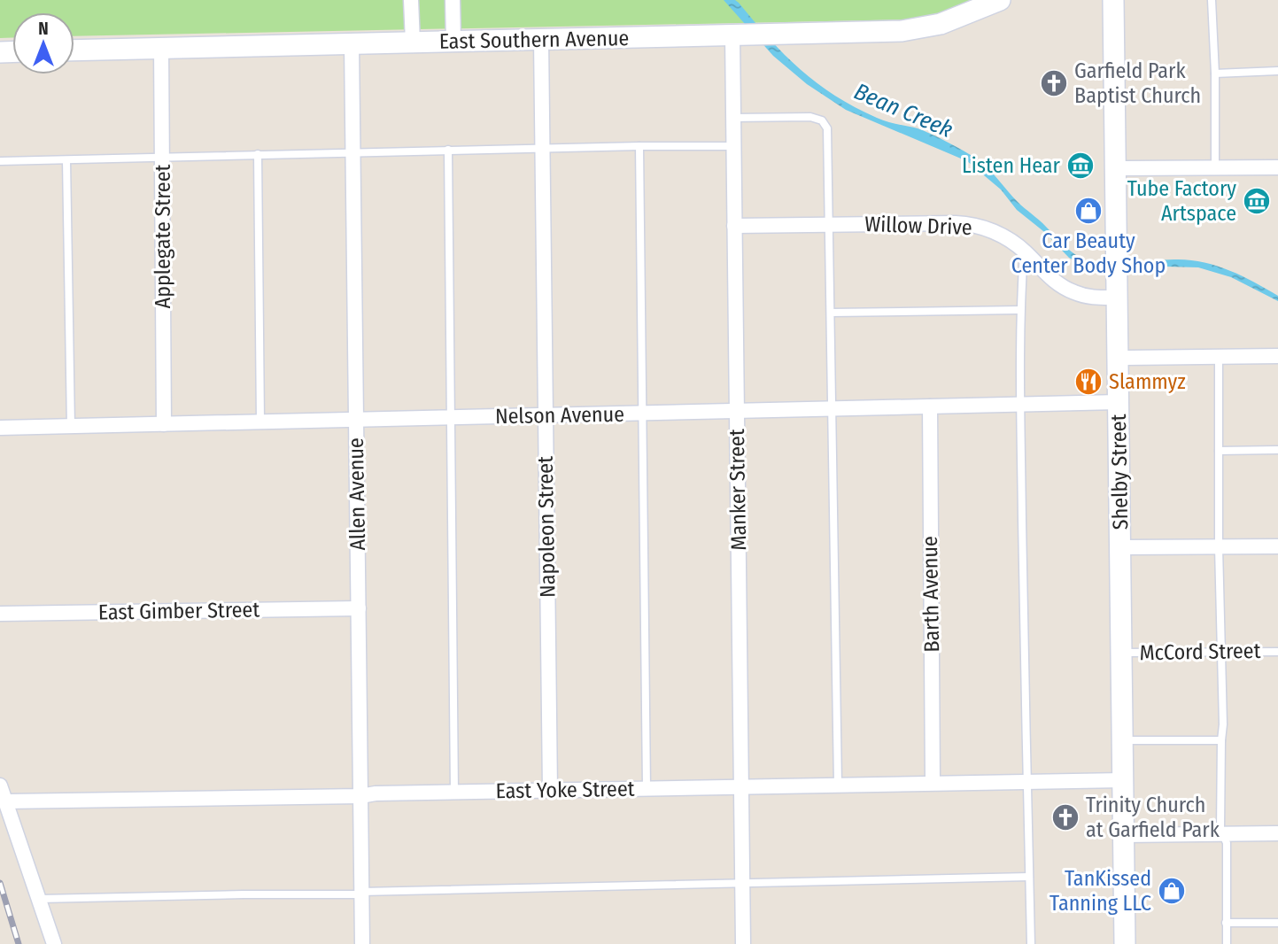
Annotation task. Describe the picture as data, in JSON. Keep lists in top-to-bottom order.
{
  "streets": {
    "street": [
      "East Southern Avenue",
      "Willow Drive",
      "Applegate Street",
      "Nelson Avenue",
      "Shelby Street",
      "Manker Street",
      "Allen Avenue",
      "Napoleon Street",
      "Barth Avenue",
      "East Gimber Street",
      "East Yoke Street"
    ],
    "lane": ["McCord Street"]
  },
  "crossings": [
    ["East Southern Avenue", "Applegate Street"],
    ["East Southern Avenue", "Manker Street"],
    ["East Southern Avenue", "Allen Avenue"],
    ["East Southern Avenue", "Napoleon Street"],
    ["Willow Drive", "Shelby Street"],
    ["Willow Drive", "Manker Street"],
    ["Applegate Street", "Nelson Avenue"],
    ["Nelson Avenue", "Shelby Street"],
    ["Nelson Avenue", "Manker Street"],
    ["Nelson Avenue", "Allen Avenue"],
    ["Nelson Avenue", "Napoleon Street"],
    ["Nelson Avenue", "Barth Avenue"],
    ["Shelby Street", "McCord Street"],
    ["Shelby Street", "East Yoke Street"],
    ["Manker Street", "East Yoke Street"],
    ["Allen Avenue", "East Gimber Street"],
    ["Allen Avenue", "East Yoke Street"],
    ["Napoleon Street", "East Yoke Street"],
    ["Barth Avenue", "East Yoke Street"]
  ],
  "water": ["Bean Creek"],
  "places": {
    "church": ["Garfield Park Baptist Church", "Trinity Church at Garfield Park"],
    "museum": ["Listen Hear", "Tube Factory Artspace"],
    "shop": ["Car Beauty Center Body Shop", "TanKissed Tanning LLC"],
    "restaurant": ["Slammyz"]
  },
  "north": "top"
}
